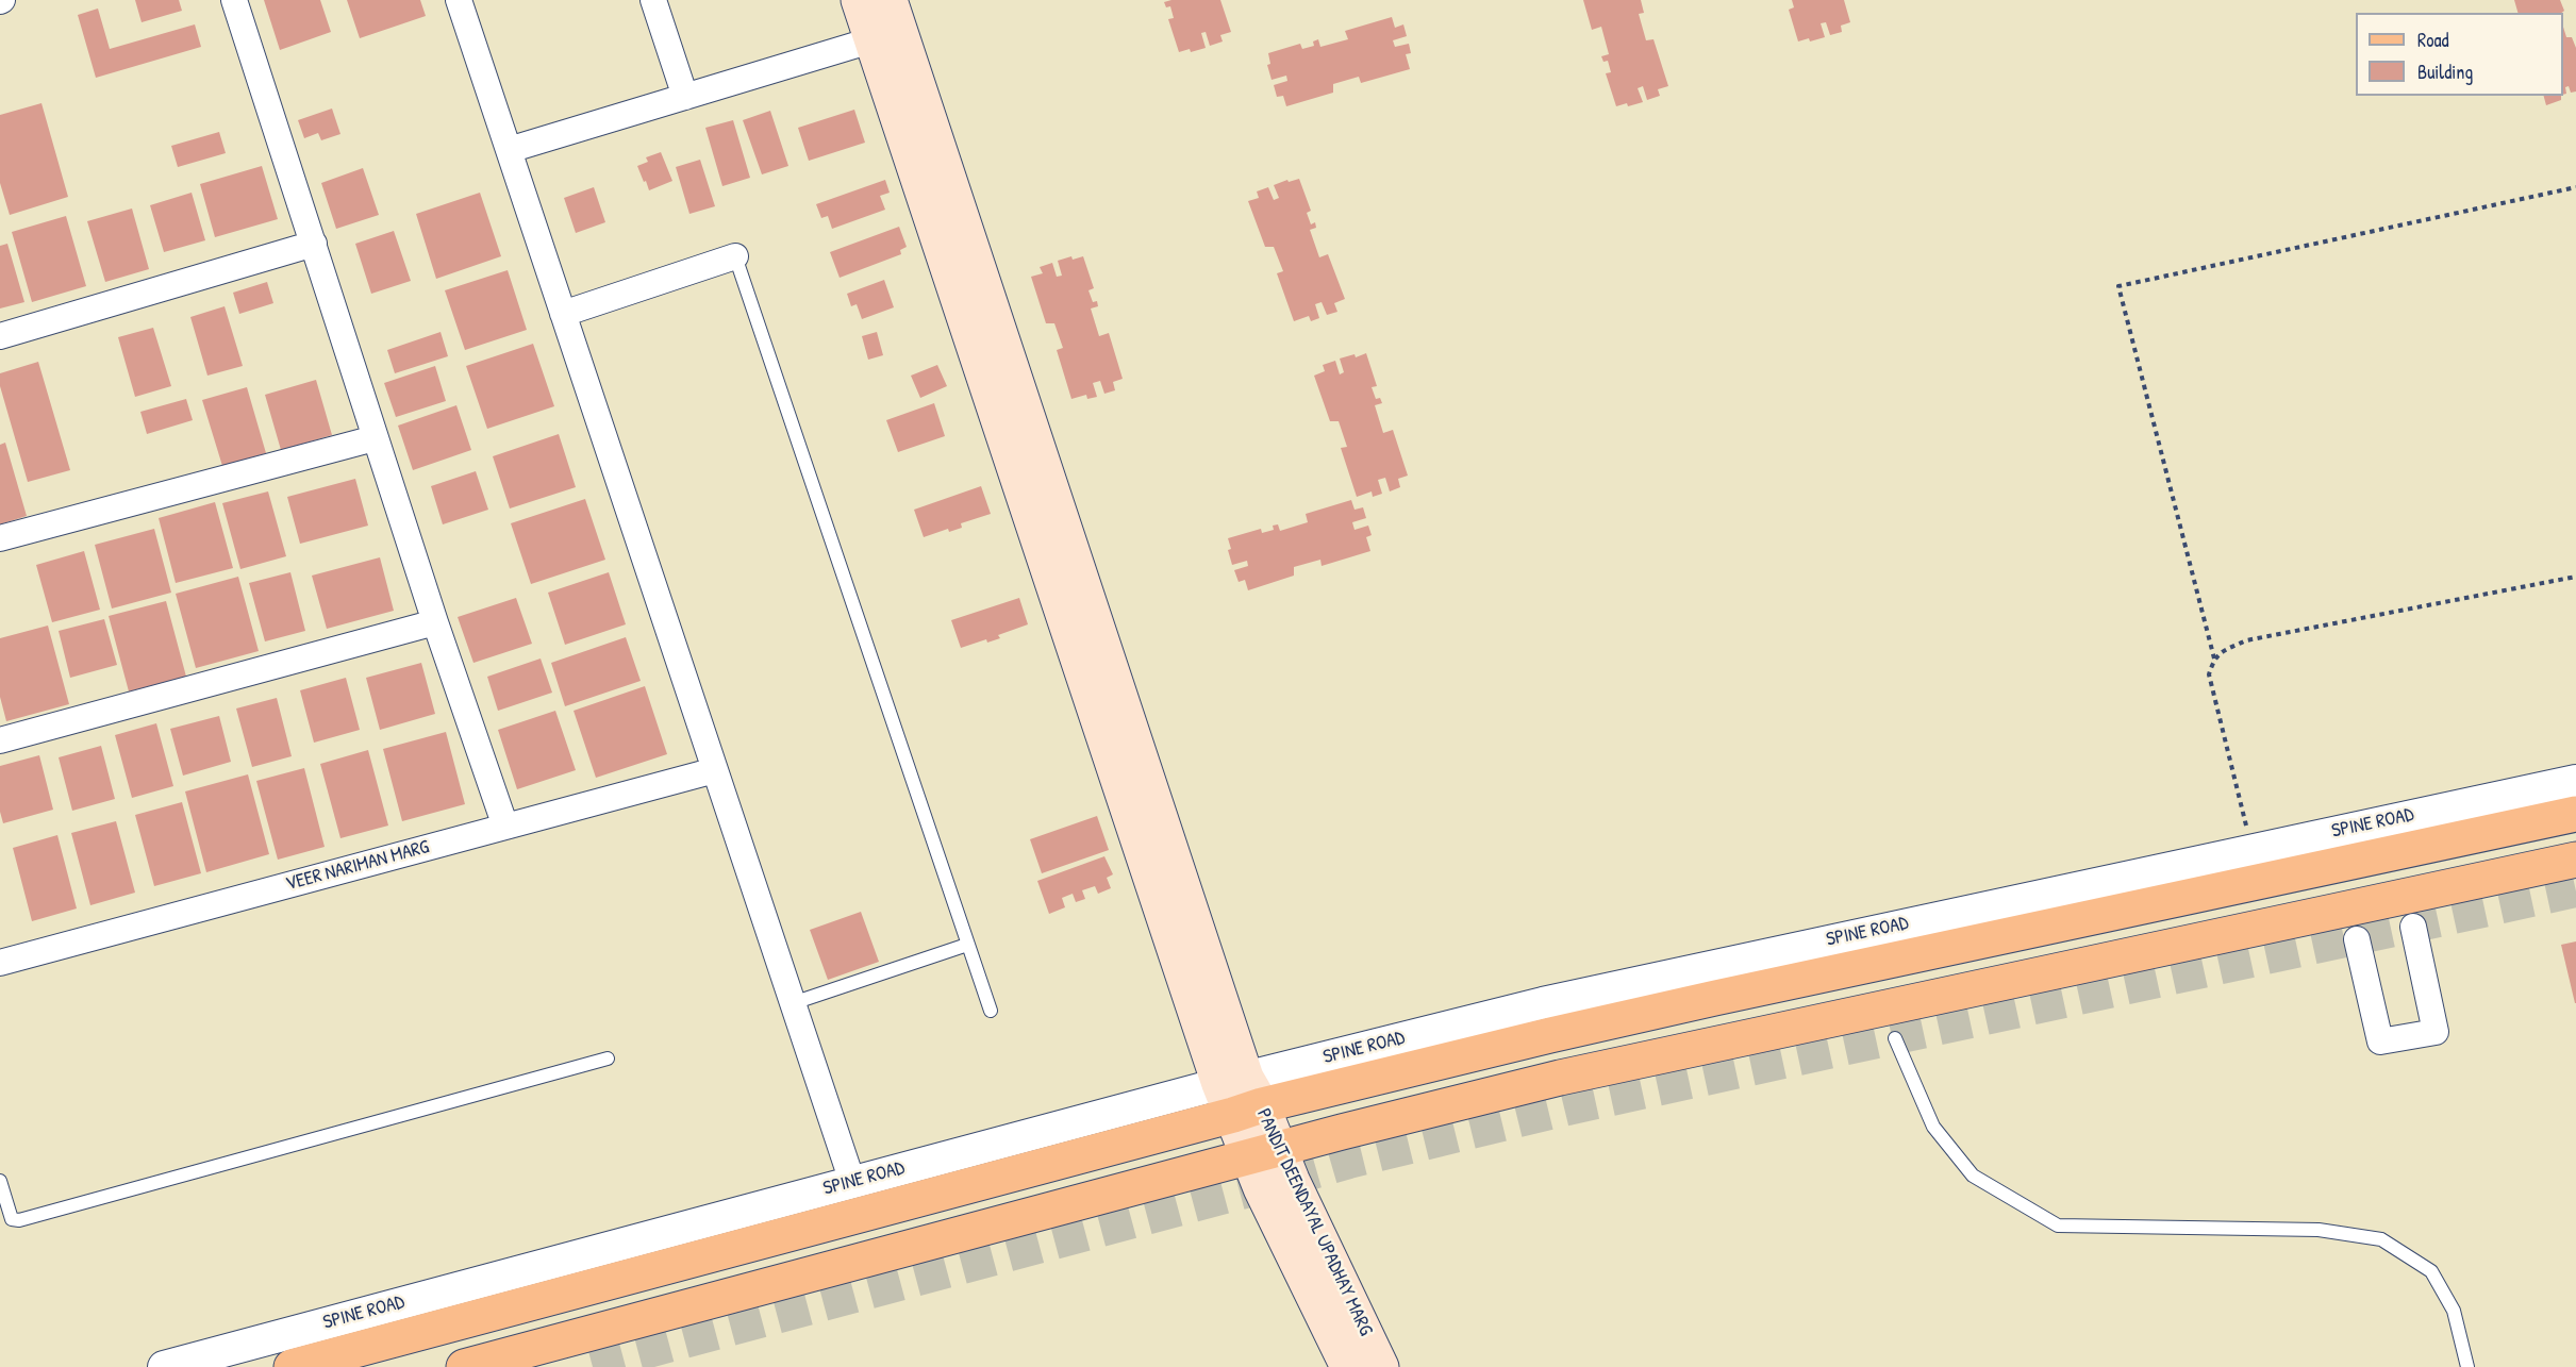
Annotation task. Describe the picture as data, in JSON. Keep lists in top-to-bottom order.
{
  "streets": {
    "main road": ["SPINE ROAD", "PANDIT DEENDAYAL UPADHAY MARG"],
    "street": ["VEER NARIMAN MARG"]
  },
  "crossings": [
    ["SPINE ROAD", "PANDIT DEENDAYAL UPADHAY MARG"]
  ],
  "legend": ["Road", "Building"]
}
